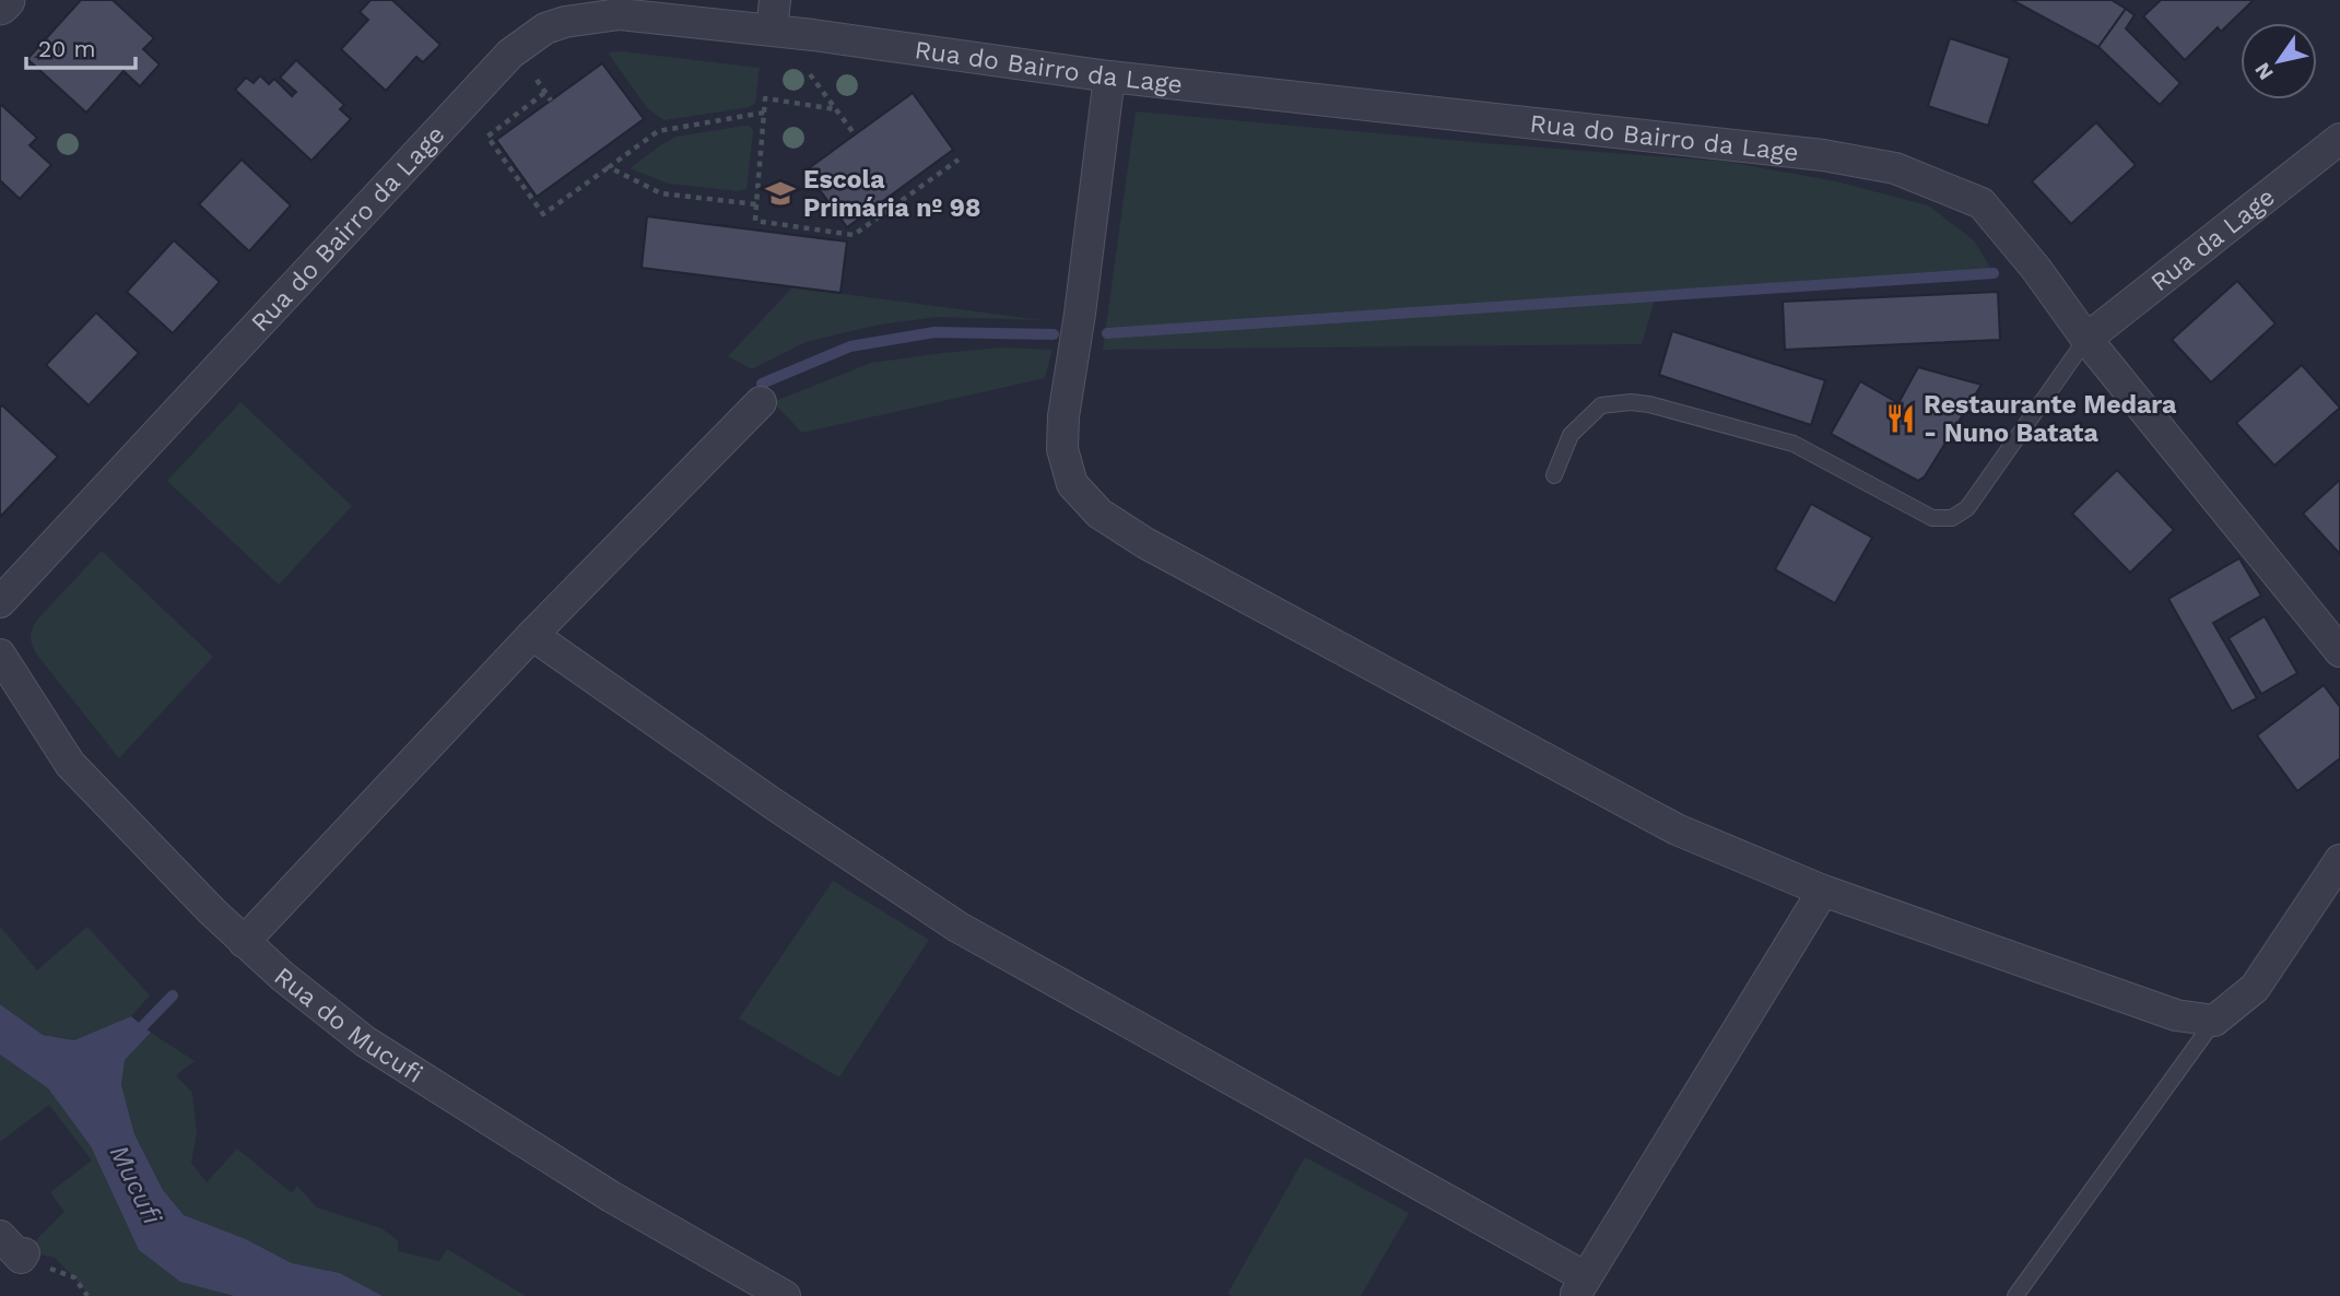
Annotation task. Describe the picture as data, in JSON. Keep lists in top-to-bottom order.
{
  "streets": {
    "street": ["Rua do Bairro da Lage", "Rua da Lage", "Rua do Mucufi"]
  },
  "crossings": [
    ["Rua do Bairro da Lage", "Rua da Lage"]
  ],
  "water": ["Mucufi"],
  "places": {
    "school or university": ["Escola Primária nº 98"],
    "restaurant": ["Restaurante Medara - Nuno Batata"]
  },
  "scale_bar": "20 m",
  "north": "bottom left"
}
